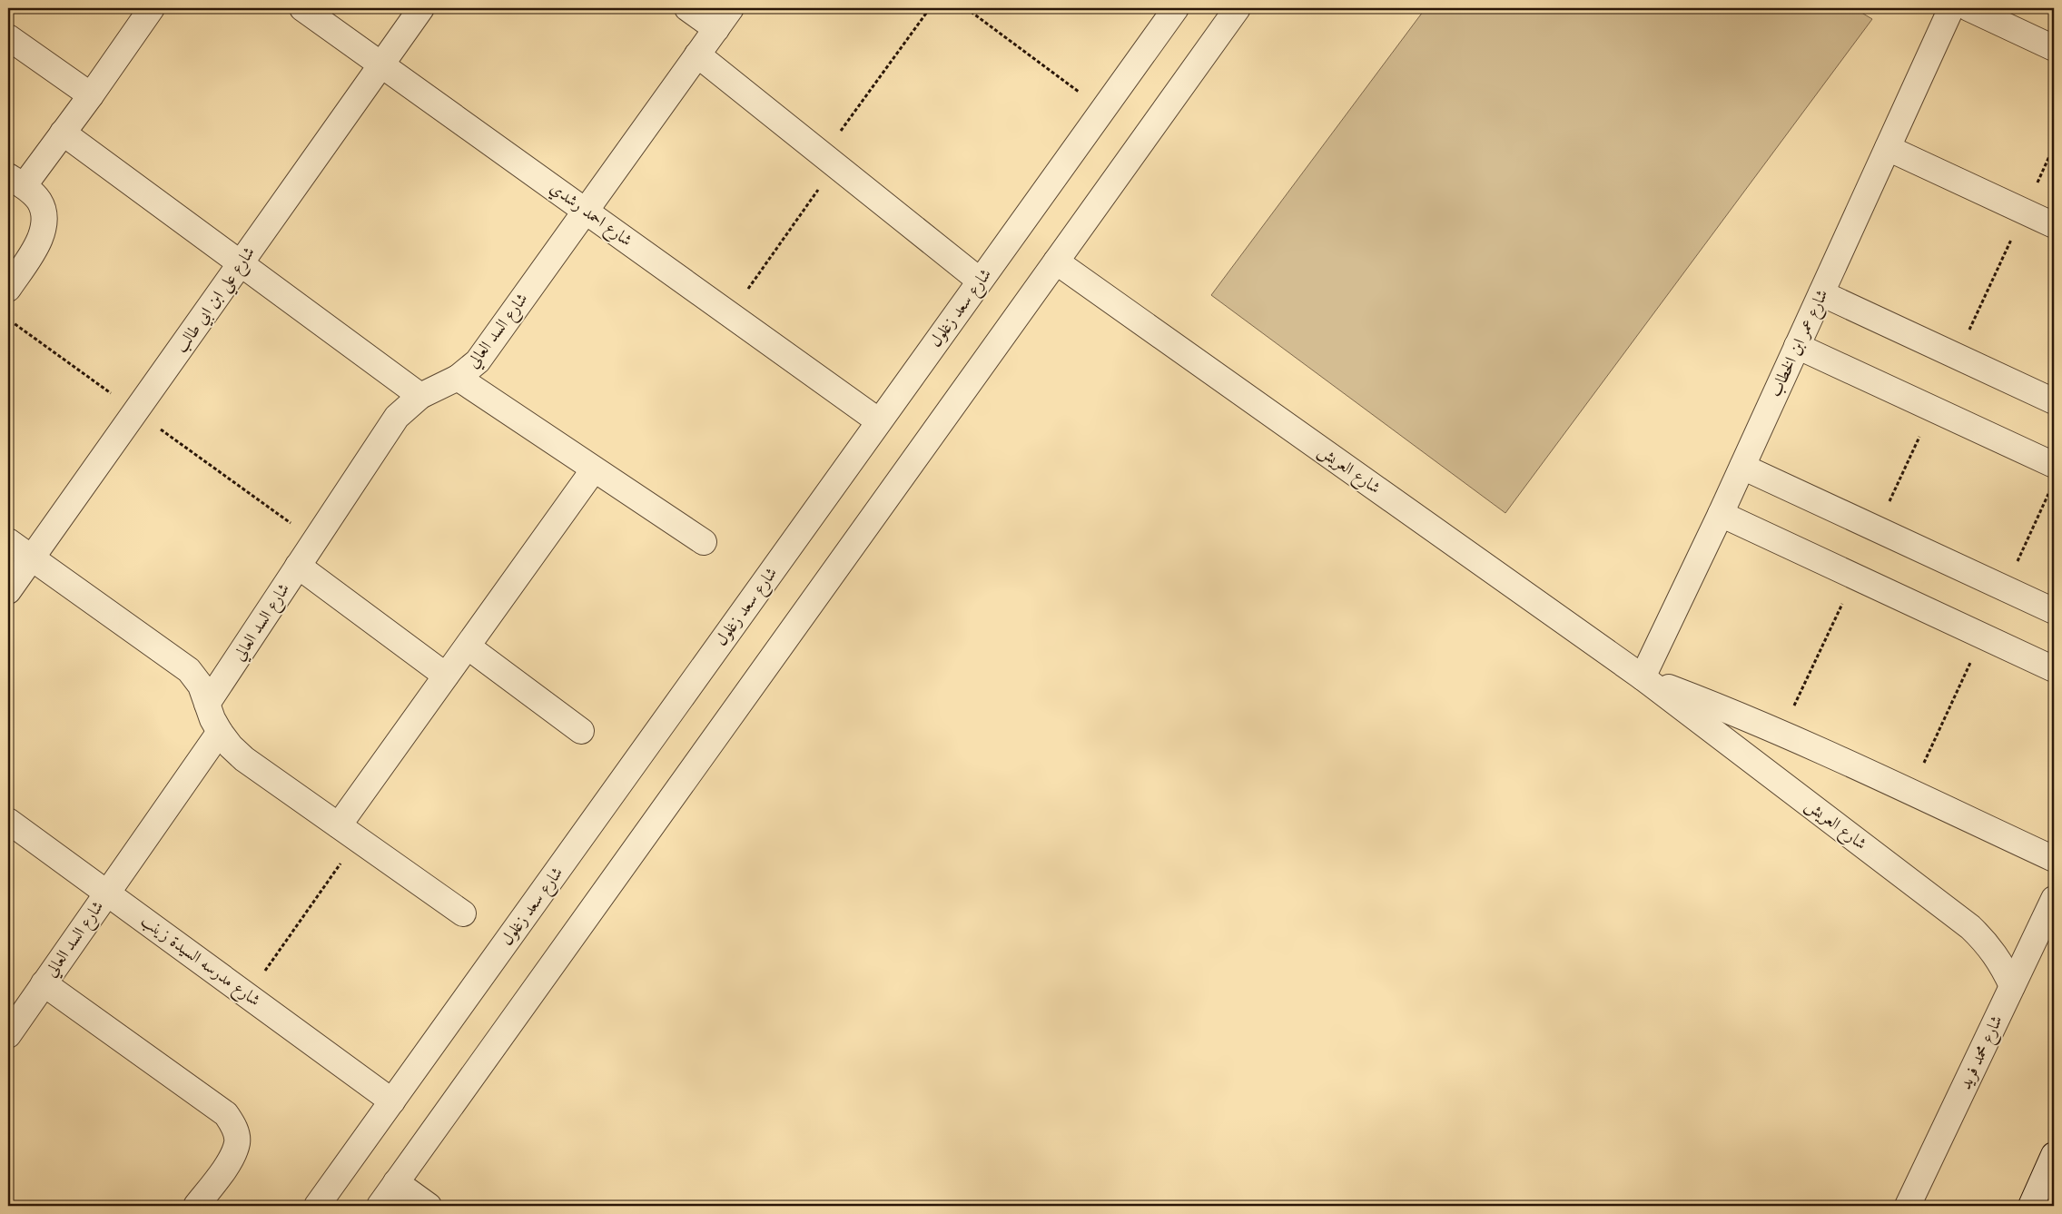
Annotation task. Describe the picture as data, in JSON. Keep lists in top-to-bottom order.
{
  "streets": {
    "street": [
      "شارع احمد رشدي",
      "شارع علي ابن ابي طالب",
      "شارع سعد زغلول",
      "شارع السد العالي",
      "شارع عمر ابن الخطاب",
      "شارع العريش",
      "شارع مدرسه السيدة زينب",
      "شارع محمد فريد"
    ]
  },
  "crossings": [
    ["شارع احمد رشدي", "شارع علي ابن ابي طالب"],
    ["شارع احمد رشدي", "شارع سعد زغلول"],
    ["شارع احمد رشدي", "شارع السد العالي"],
    ["شارع سعد زغلول", "شارع مدرسه السيدة زينب"],
    ["شارع السد العالي", "شارع مدرسه السيدة زينب"],
    ["شارع عمر ابن الخطاب", "شارع العريش"],
    ["شارع العريش", "شارع محمد فريد"]
  ]
}
